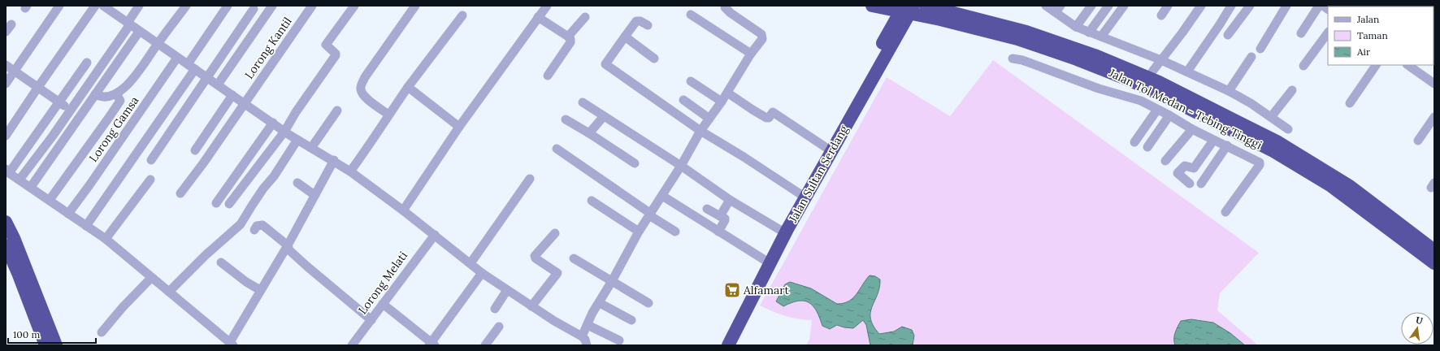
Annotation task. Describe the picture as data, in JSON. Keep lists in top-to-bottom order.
{
  "streets": {
    "highway": ["Jalan Tol Medan - Tebing Tinggi", "Jalan Sultan Serdang"],
    "street": ["Lorong Kantil", "Lorong Gamsa", "Lorong Melati"]
  },
  "places": {
    "supermarket": ["Alfamart"]
  },
  "legend": ["Jalan", "Taman", "Air"],
  "scale_bar": "100 m",
  "north": "top"
}
